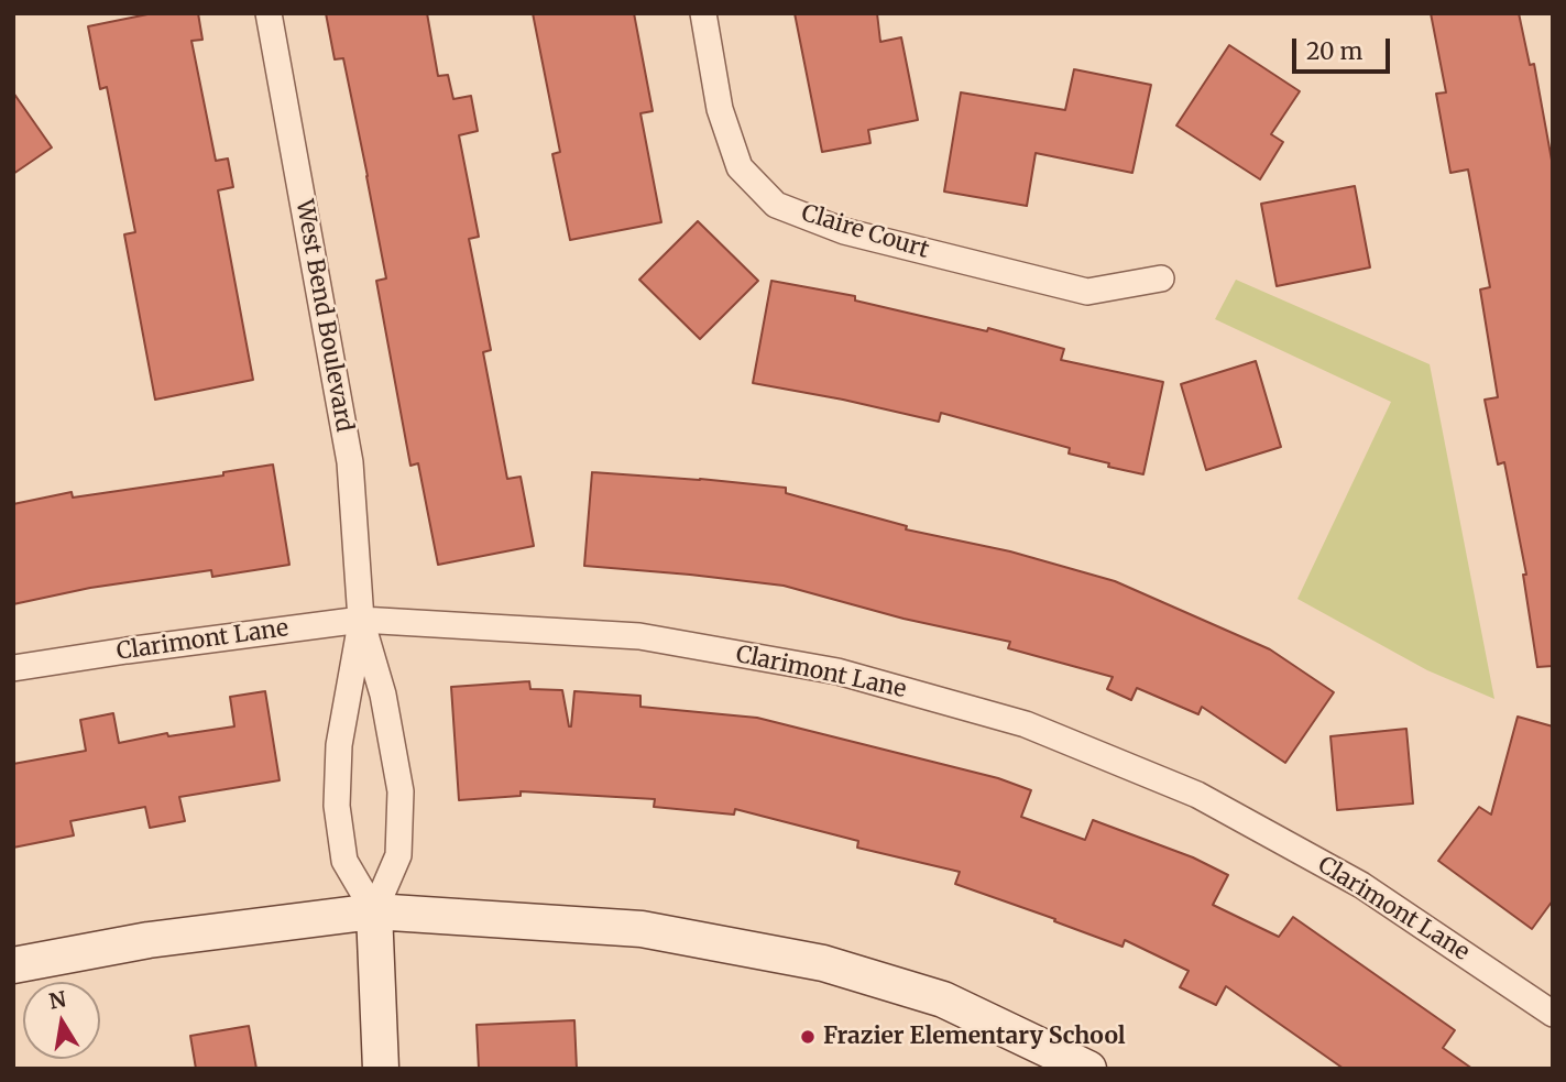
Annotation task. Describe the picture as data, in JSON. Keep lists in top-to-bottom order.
{
  "streets": {
    "street": ["Claire Court", "West Bend Boulevard", "Clarimont Lane"]
  },
  "crossings": [
    ["West Bend Boulevard", "Clarimont Lane"]
  ],
  "places": ["Frazier Elementary School"],
  "scale_bar": "20 m",
  "north": "top"
}
